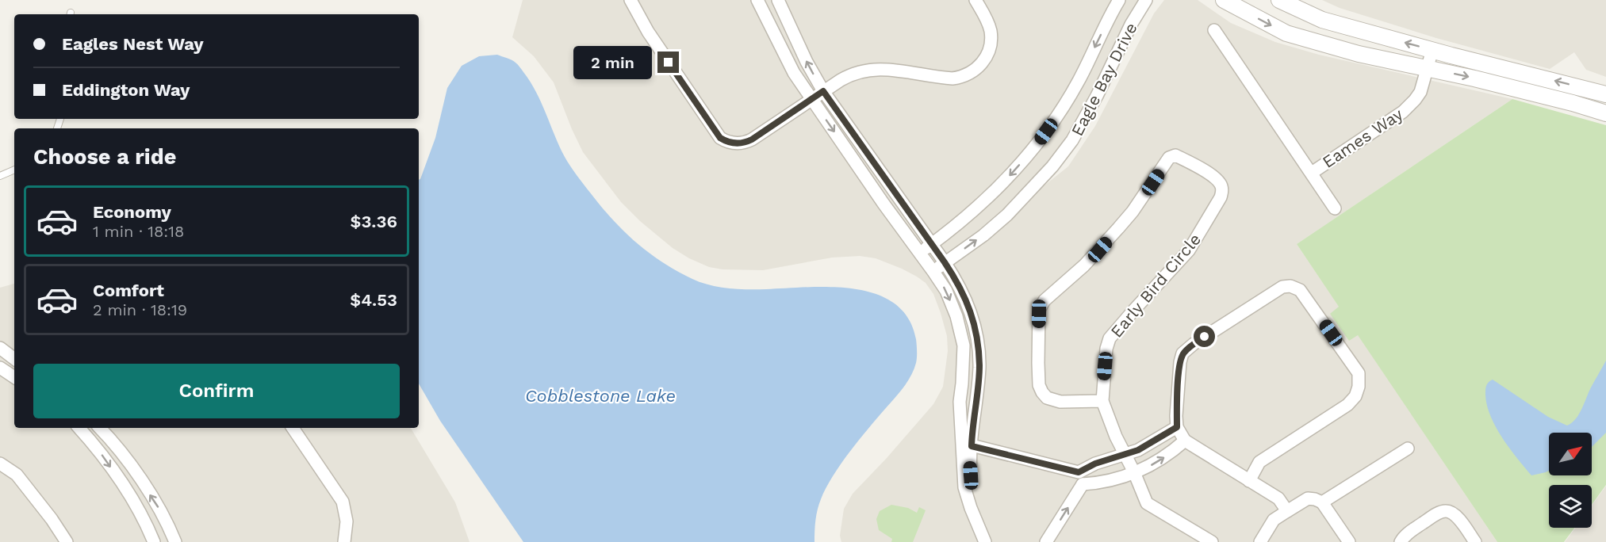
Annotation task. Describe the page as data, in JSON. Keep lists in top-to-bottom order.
{
  "streets": {
    "street": ["Eagle Bay Drive", "Eames Way", "Early Bird Circle"]
  },
  "water": ["Cobblestone Lake"],
  "north": "top right",
  "page": {
    "banner": ["Eagles Nest Way", "Eddington Way"],
    "bubble": "2 min",
    "heading": "Choose a ride",
    "list": [
      {
        "name": "Economy",
        "note": "1 min · 18:18",
        "value": "$3.36"
      },
      {
        "name": "Comfort",
        "note": "2 min · 18:19",
        "value": "$4.53"
      }
    ],
    "buttons": "Confirm"
  }
}
